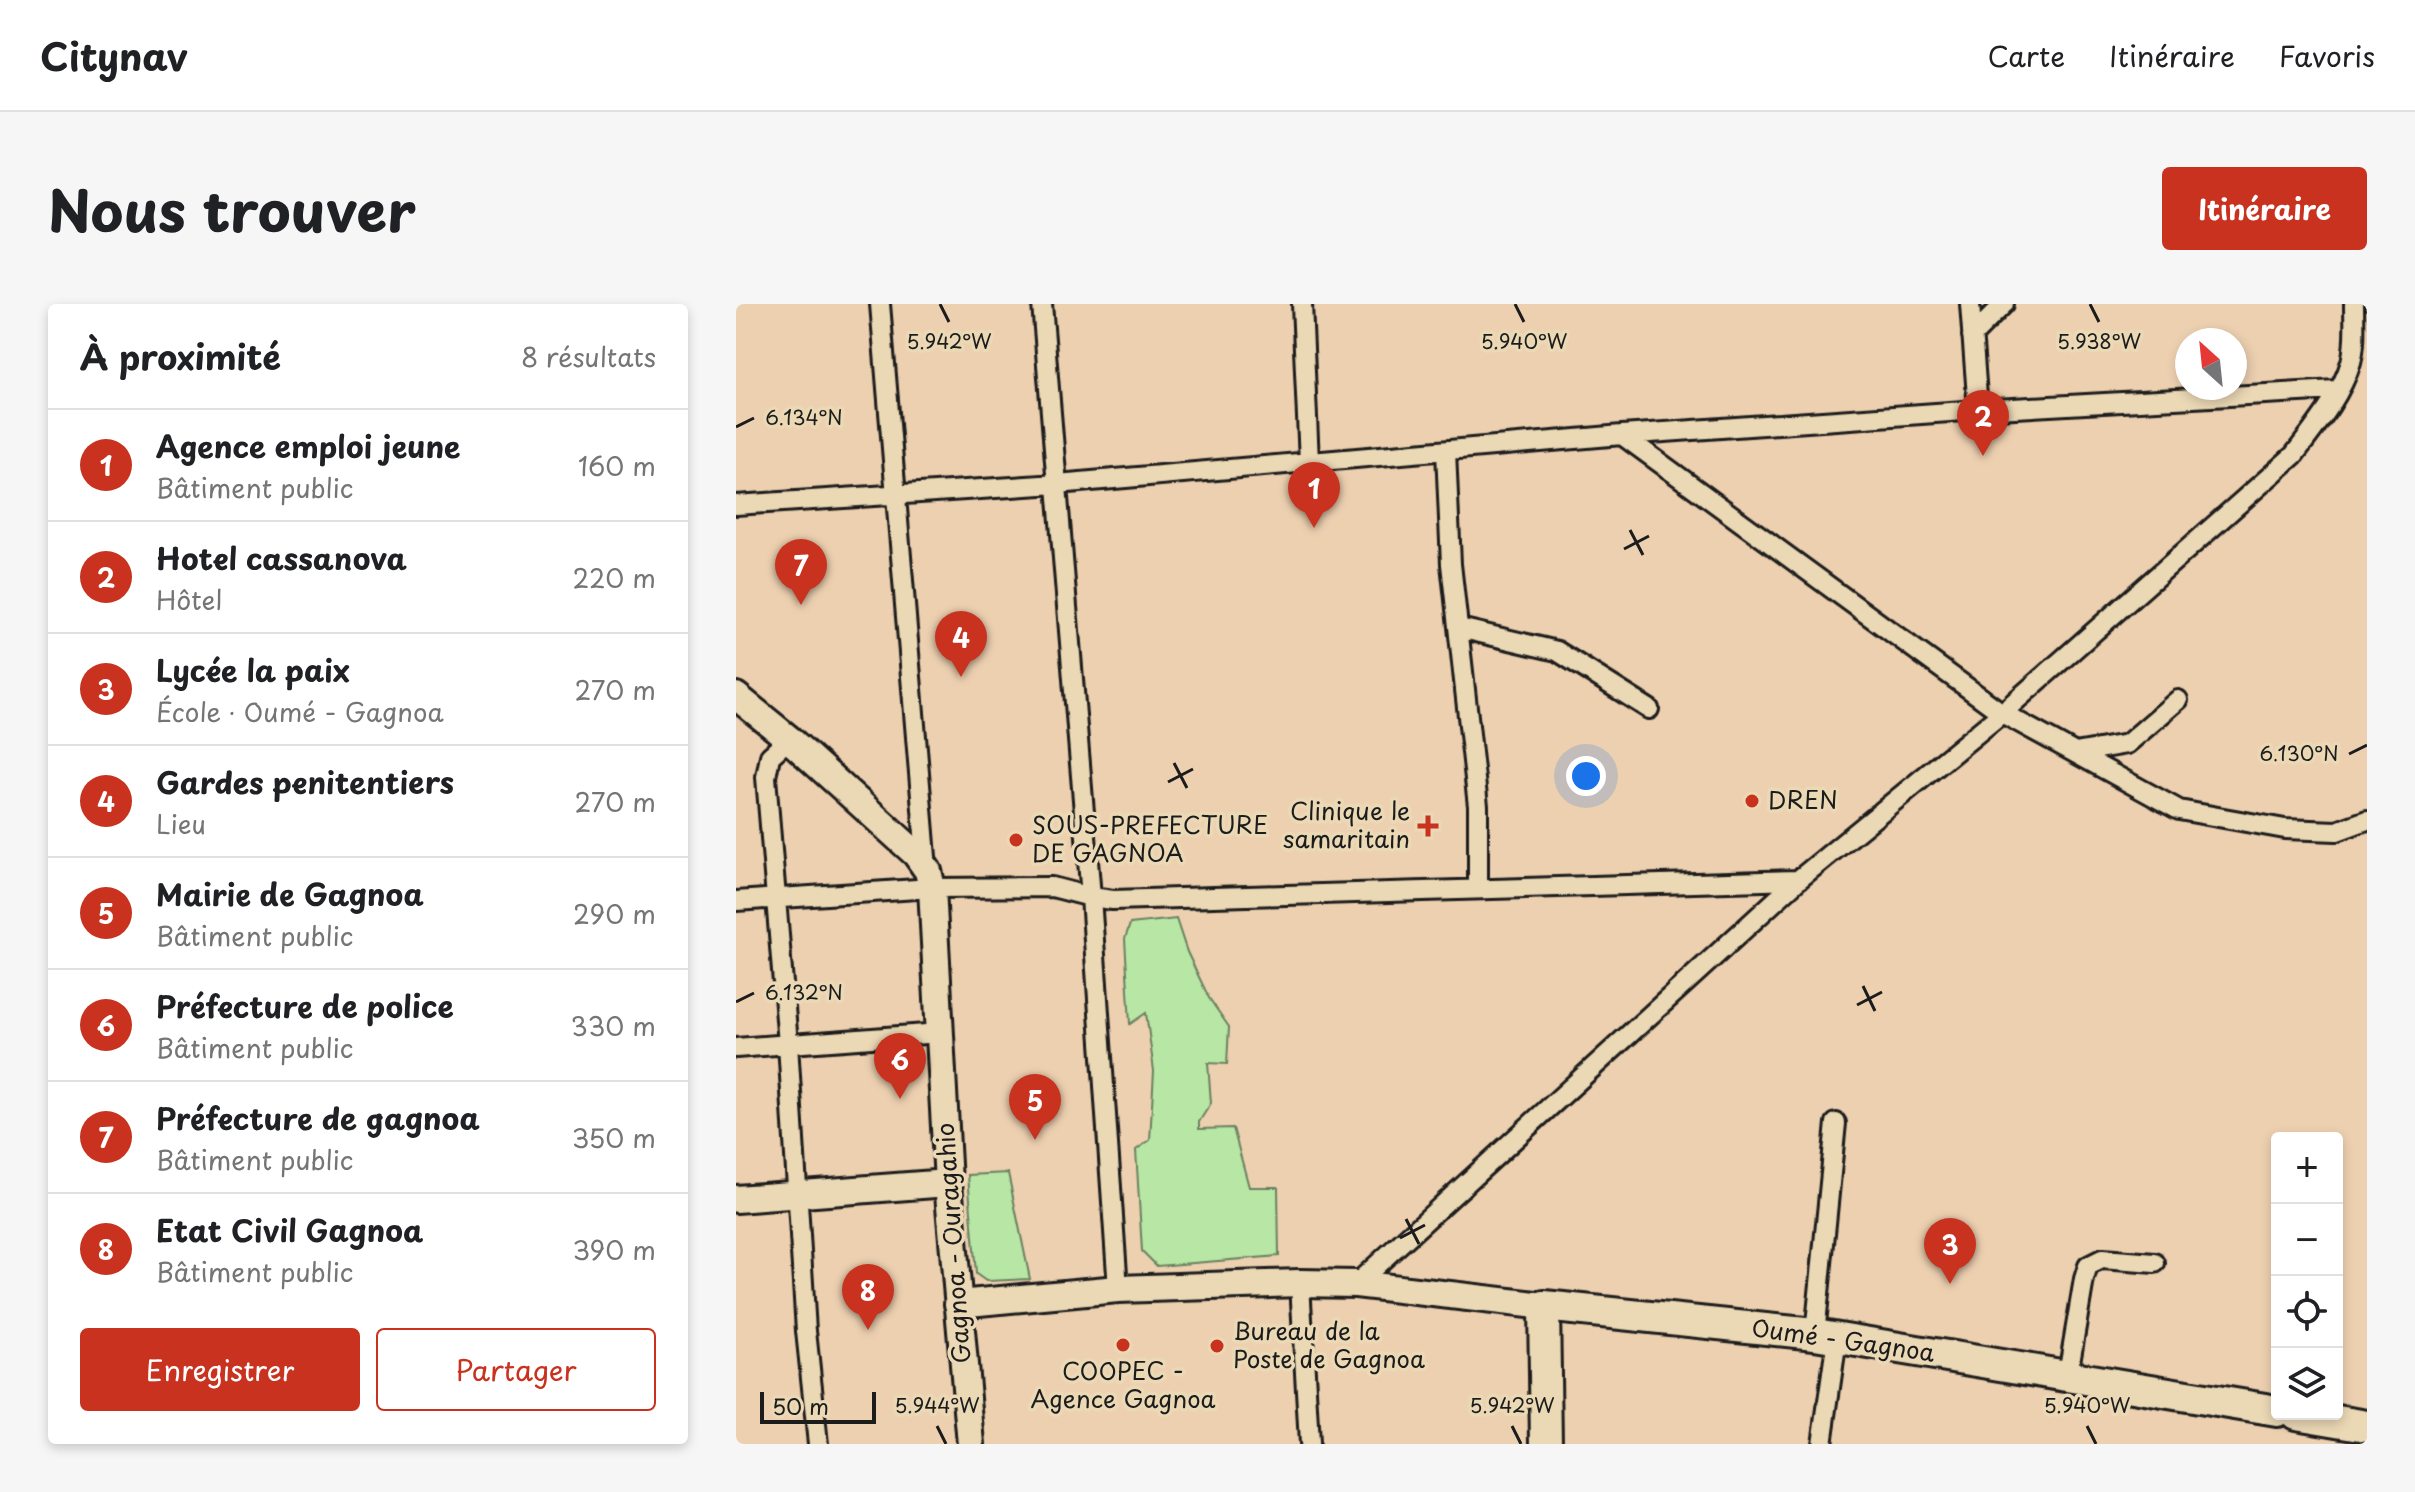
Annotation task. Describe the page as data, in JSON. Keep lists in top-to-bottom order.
{
  "streets": {
    "main road": ["Gagnoa - Ouragahio", "Oumé - Gagnoa"]
  },
  "places": {
    "other": [
      "DREN",
      "SOUS-PREFECTURE DE GAGNOA",
      "COOPEC - Agence Gagnoa",
      "Bureau de la Poste de Gagnoa"
    ],
    "health": ["Clinique le samaritain"]
  },
  "scale_bar": "50 m",
  "north": "top left",
  "page": {
    "header": "Citynav",
    "nav": ["Carte", "Itinéraire", "Favoris"],
    "title": "Nous trouver",
    "buttons": [
      "Itinéraire",
      ["Enregistrer", "Partager"]
    ],
    "heading": ["À proximité", "8 résultats"],
    "pins": [
      "2",
      "1",
      "7",
      "4",
      "6",
      "5",
      "3",
      "8"
    ],
    "list": [
      {
        "mark": "1",
        "name": "Agence emploi jeune",
        "note": "Bâtiment public",
        "value": "160 m"
      },
      {
        "mark": "2",
        "name": "Hotel cassanova",
        "note": "Hôtel",
        "value": "220 m"
      },
      {
        "mark": "3",
        "name": "Lycée la paix",
        "note": "École · Oumé - Gagnoa",
        "value": "270 m"
      },
      {
        "mark": "4",
        "name": "Gardes penitentiers",
        "note": "Lieu",
        "value": "270 m"
      },
      {
        "mark": "5",
        "name": "Mairie de Gagnoa",
        "note": "Bâtiment public",
        "value": "290 m"
      },
      {
        "mark": "6",
        "name": "Préfecture de police",
        "note": "Bâtiment public",
        "value": "330 m"
      },
      {
        "mark": "7",
        "name": "Préfecture de gagnoa",
        "note": "Bâtiment public",
        "value": "350 m"
      },
      {
        "mark": "8",
        "name": "Etat Civil Gagnoa",
        "note": "Bâtiment public",
        "value": "390 m"
      }
    ],
    "map_buttons": ["+", "−"],
    "scale": "50 m"
  },
  "coordinates": [
    "5.942°W",
    "5.940°W",
    "5.938°W",
    "6.134°N",
    "6.130°N",
    "6.132°N",
    "5.944°W"
  ]
}
